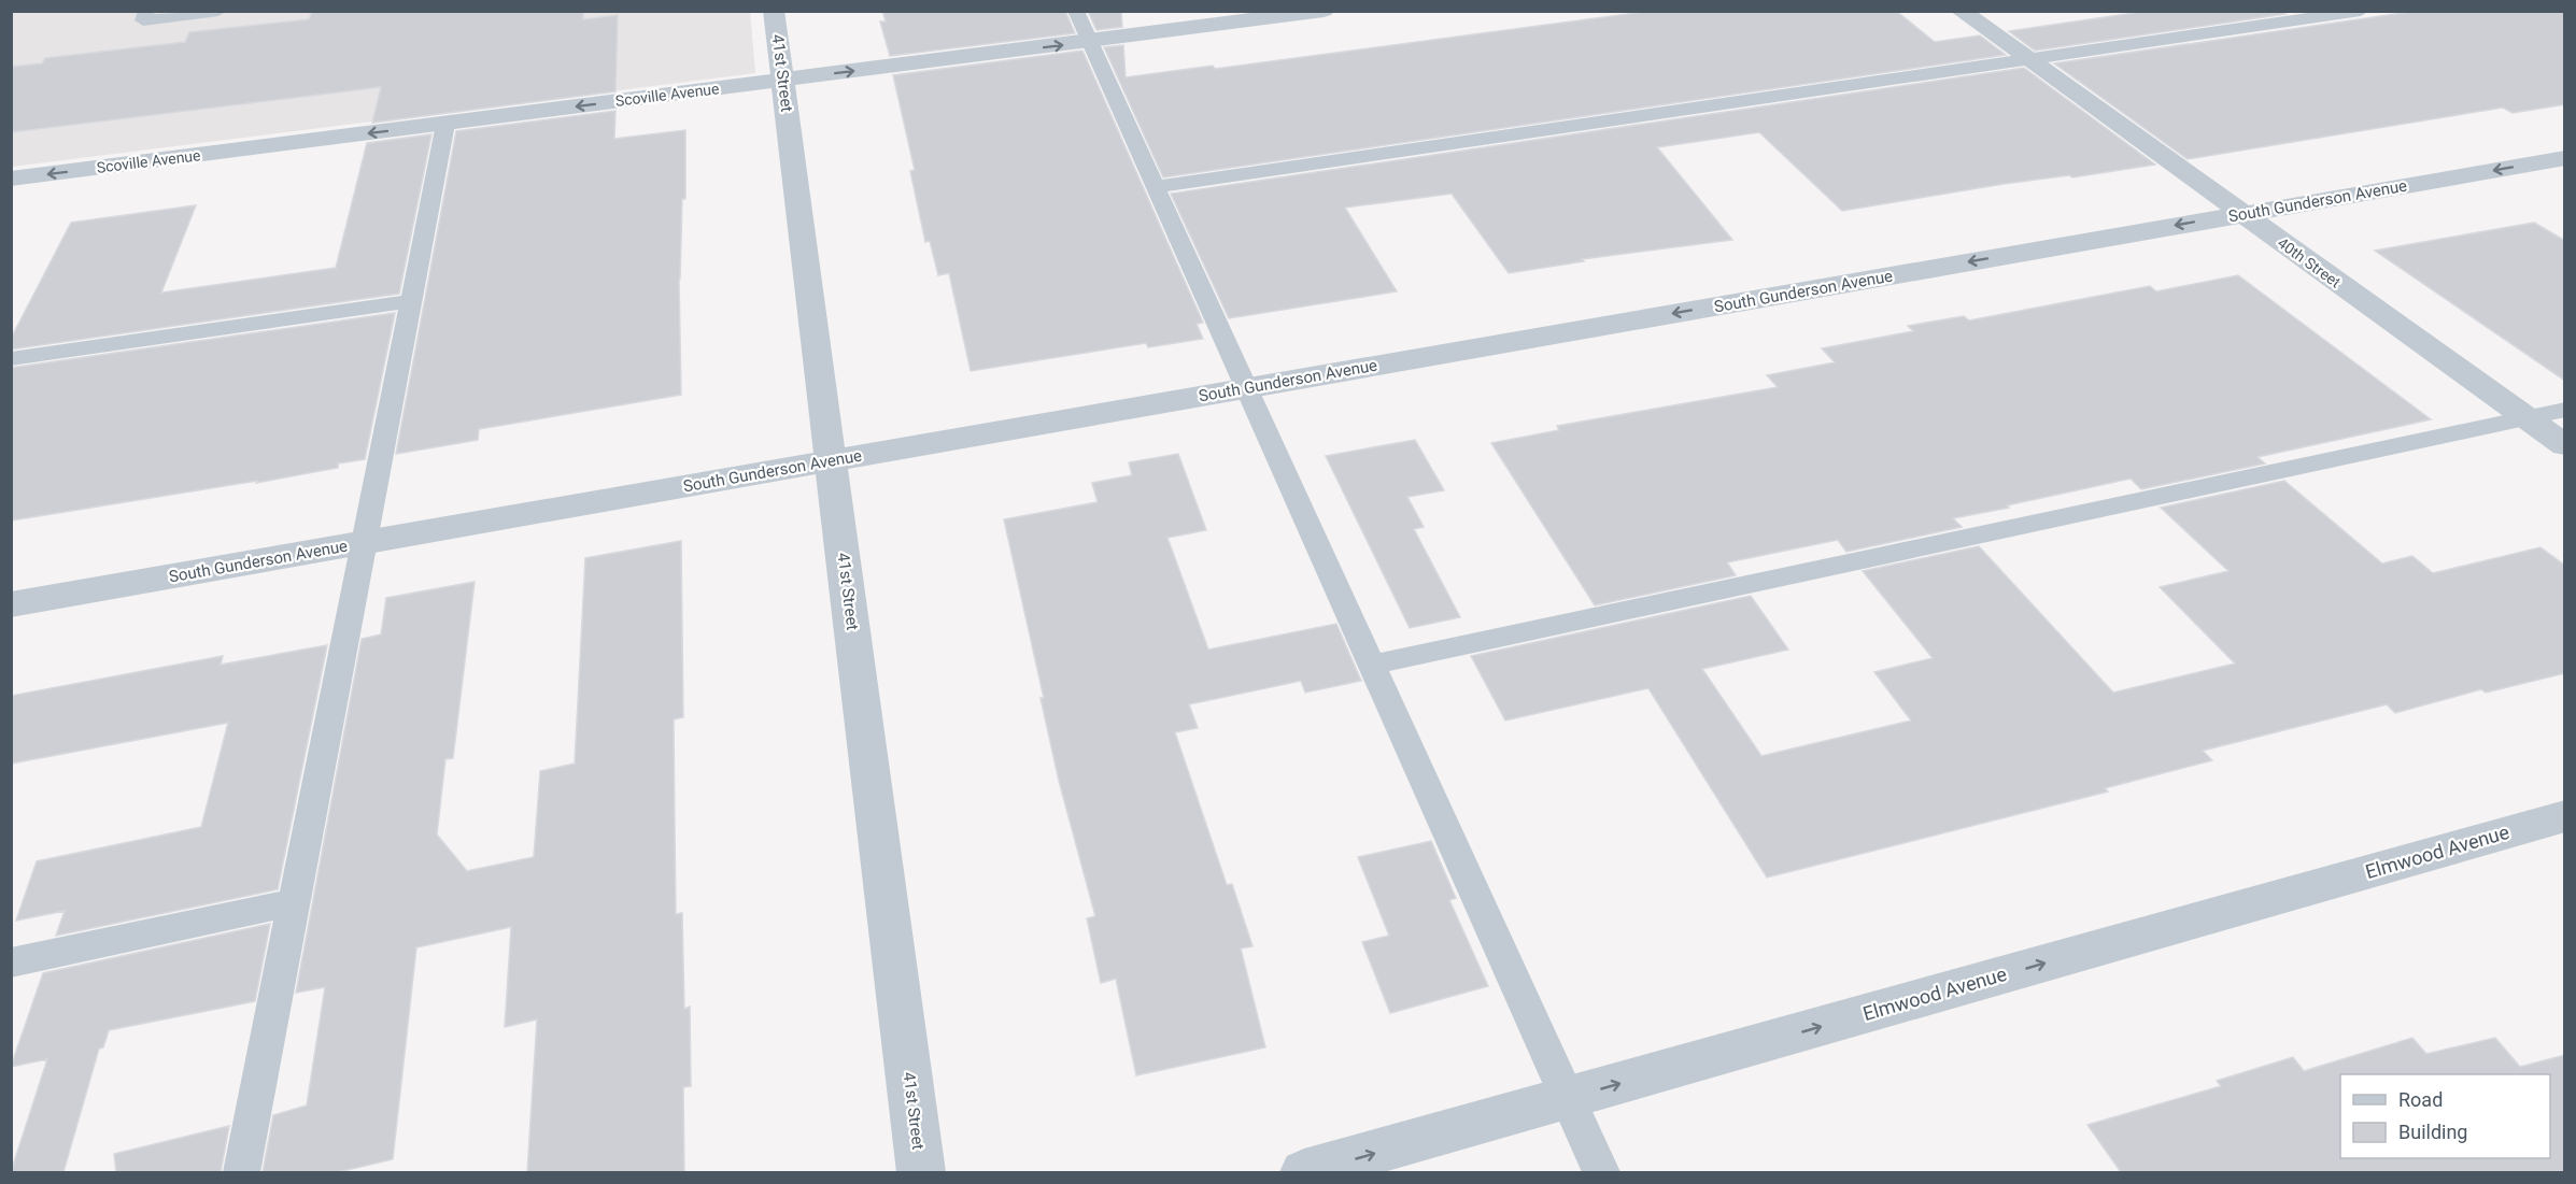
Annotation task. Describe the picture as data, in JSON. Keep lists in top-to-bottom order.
{
  "streets": {
    "street": [
      "41st Street",
      "Scoville Avenue",
      "South Gunderson Avenue",
      "40th Street",
      "Elmwood Avenue"
    ]
  },
  "crossings": [
    ["41st Street", "Scoville Avenue"],
    ["41st Street", "South Gunderson Avenue"],
    ["South Gunderson Avenue", "40th Street"]
  ],
  "one_way": ["South Gunderson Avenue", "Elmwood Avenue"],
  "legend": ["Road", "Building"]
}
